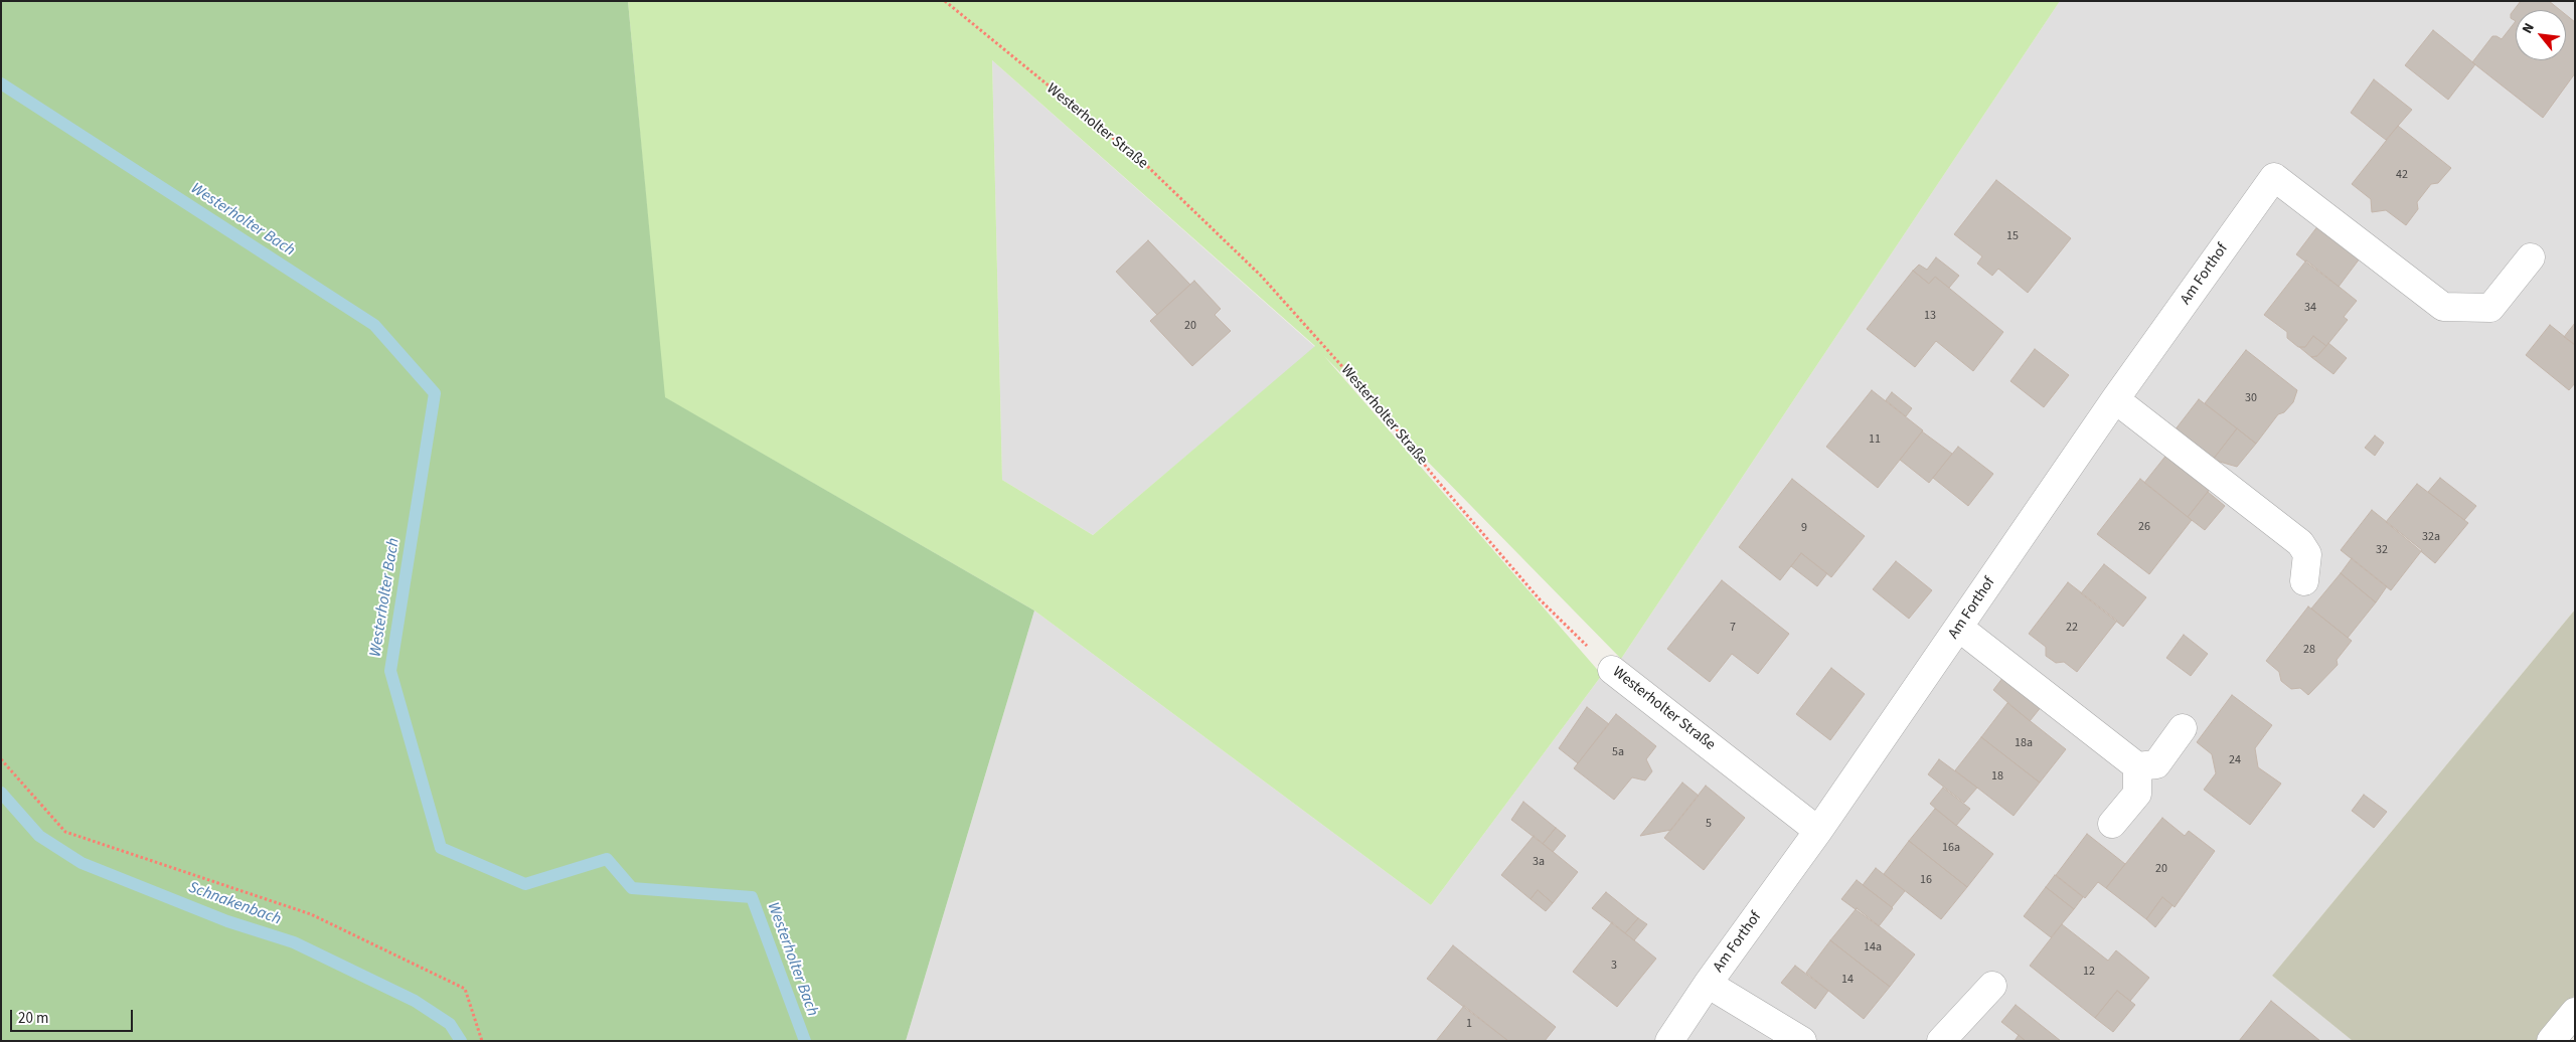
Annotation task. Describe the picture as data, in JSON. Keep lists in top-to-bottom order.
{
  "streets": {
    "street": ["Westerholter Straße", "Am Forthof"]
  },
  "crossings": [
    ["Westerholter Straße", "Am Forthof"]
  ],
  "water": ["Westerholter Bach", "Schnakenbach"],
  "house_numbers": [
    "42",
    "15",
    "34",
    "13",
    "20",
    "30",
    "11",
    "26",
    "9",
    "32a",
    "32",
    "7",
    "22",
    "28",
    "18a",
    "5a",
    "24",
    "18",
    "5",
    "16a",
    "3a",
    "20",
    "16",
    "14a",
    "3",
    "12",
    "14",
    "1"
  ],
  "scale_bar": "20 m",
  "north": "top left"
}
